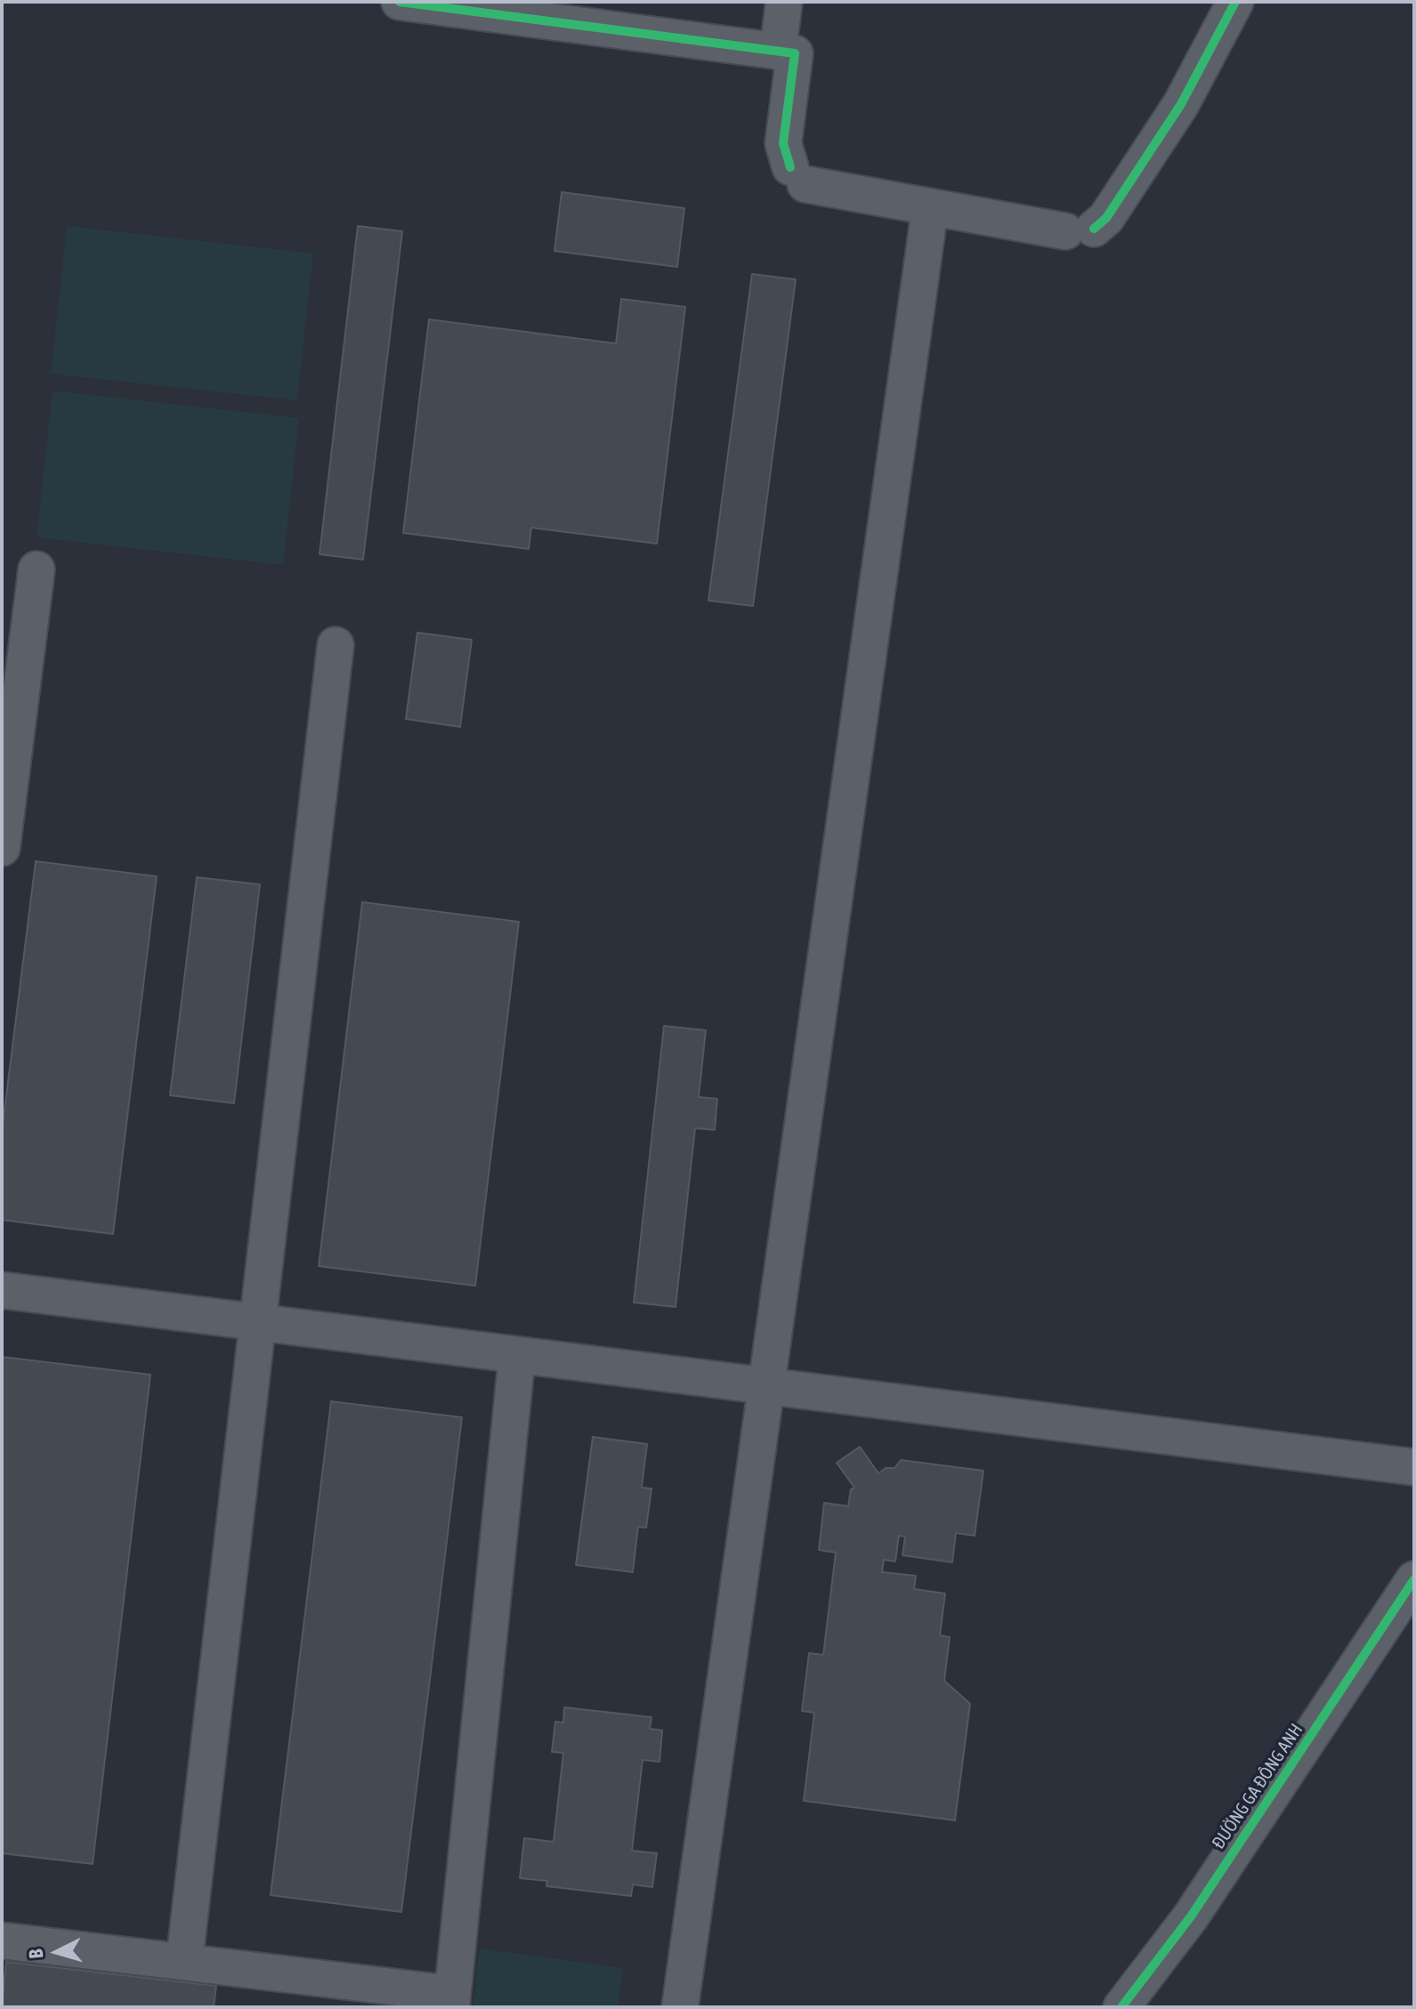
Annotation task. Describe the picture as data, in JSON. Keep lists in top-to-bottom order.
{
  "streets": {
    "street": ["ĐƯỜNG GA ĐÔNG ANH"]
  },
  "north": "left"
}
